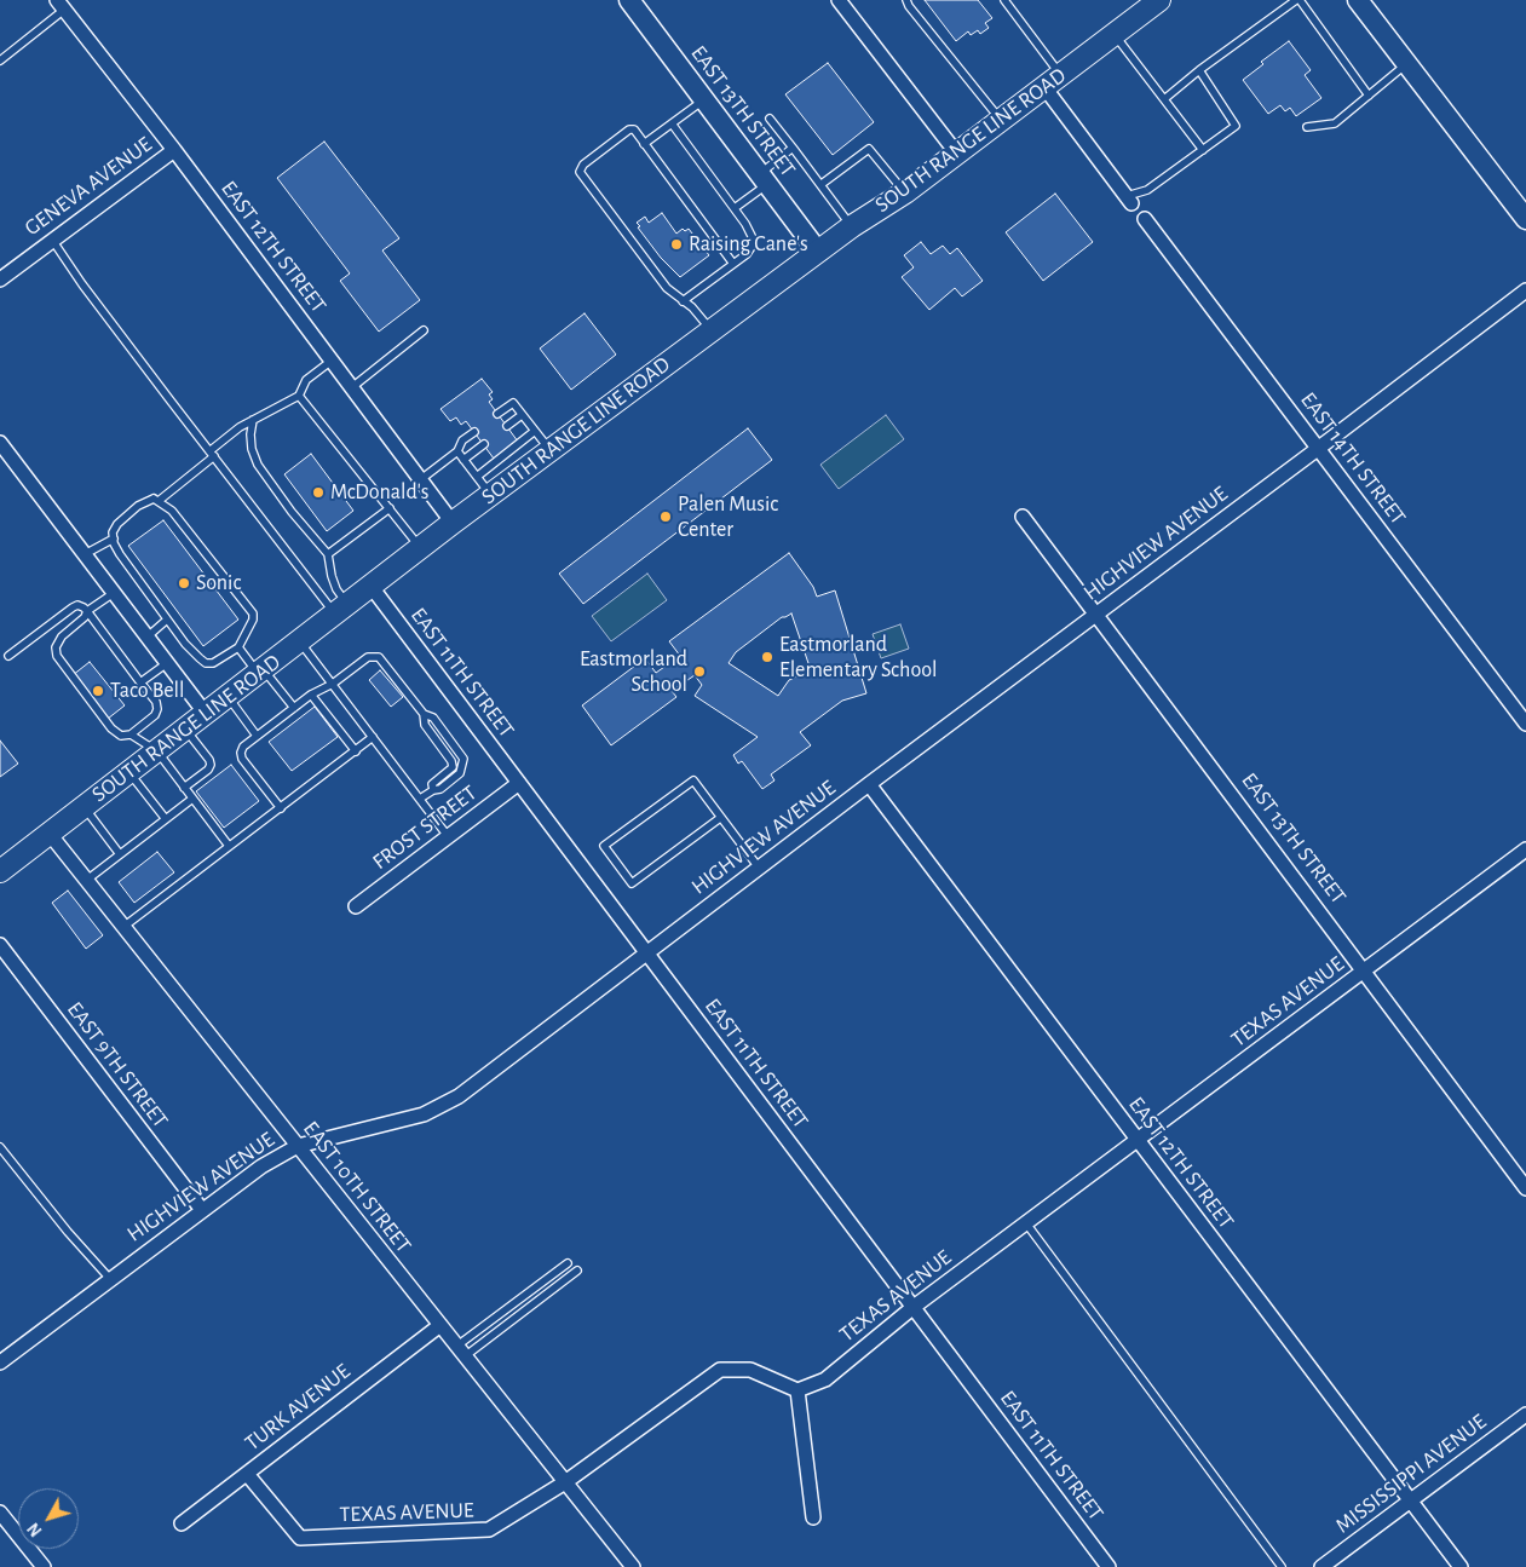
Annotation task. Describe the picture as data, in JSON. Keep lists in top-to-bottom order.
{
  "streets": {
    "main road": ["SOUTH RANGE LINE ROAD"],
    "street": [
      "EAST 13TH STREET",
      "GENEVA AVENUE",
      "EAST 12TH STREET",
      "EAST 14TH STREET",
      "HIGHVIEW AVENUE",
      "EAST 11TH STREET",
      "FROST STREET",
      "TEXAS AVENUE",
      "EAST 9TH STREET",
      "EAST 10TH STREET",
      "TURK AVENUE",
      "MISSISSIPPI AVENUE"
    ]
  },
  "crossings": [
    ["EAST 13TH STREET", "SOUTH RANGE LINE ROAD"],
    ["EAST 13TH STREET", "HIGHVIEW AVENUE"],
    ["EAST 13TH STREET", "TEXAS AVENUE"],
    ["SOUTH RANGE LINE ROAD", "EAST 12TH STREET"],
    ["SOUTH RANGE LINE ROAD", "EAST 11TH STREET"],
    ["SOUTH RANGE LINE ROAD", "EAST 10TH STREET"],
    ["GENEVA AVENUE", "EAST 12TH STREET"],
    ["EAST 12TH STREET", "HIGHVIEW AVENUE"],
    ["EAST 12TH STREET", "TEXAS AVENUE"],
    ["EAST 12TH STREET", "MISSISSIPPI AVENUE"],
    ["EAST 14TH STREET", "HIGHVIEW AVENUE"],
    ["HIGHVIEW AVENUE", "EAST 11TH STREET"],
    ["HIGHVIEW AVENUE", "EAST 9TH STREET"],
    ["HIGHVIEW AVENUE", "EAST 10TH STREET"],
    ["EAST 11TH STREET", "FROST STREET"],
    ["EAST 11TH STREET", "TEXAS AVENUE"],
    ["TEXAS AVENUE", "EAST 10TH STREET"],
    ["TEXAS AVENUE", "TURK AVENUE"],
    ["EAST 10TH STREET", "TURK AVENUE"]
  ],
  "places": [
    "Raising Cane's",
    "McDonald's",
    "Palen Music Center",
    "Sonic",
    "Eastmorland Elementary School",
    "Eastmorland School",
    "Taco Bell"
  ],
  "north": "bottom left"
}
